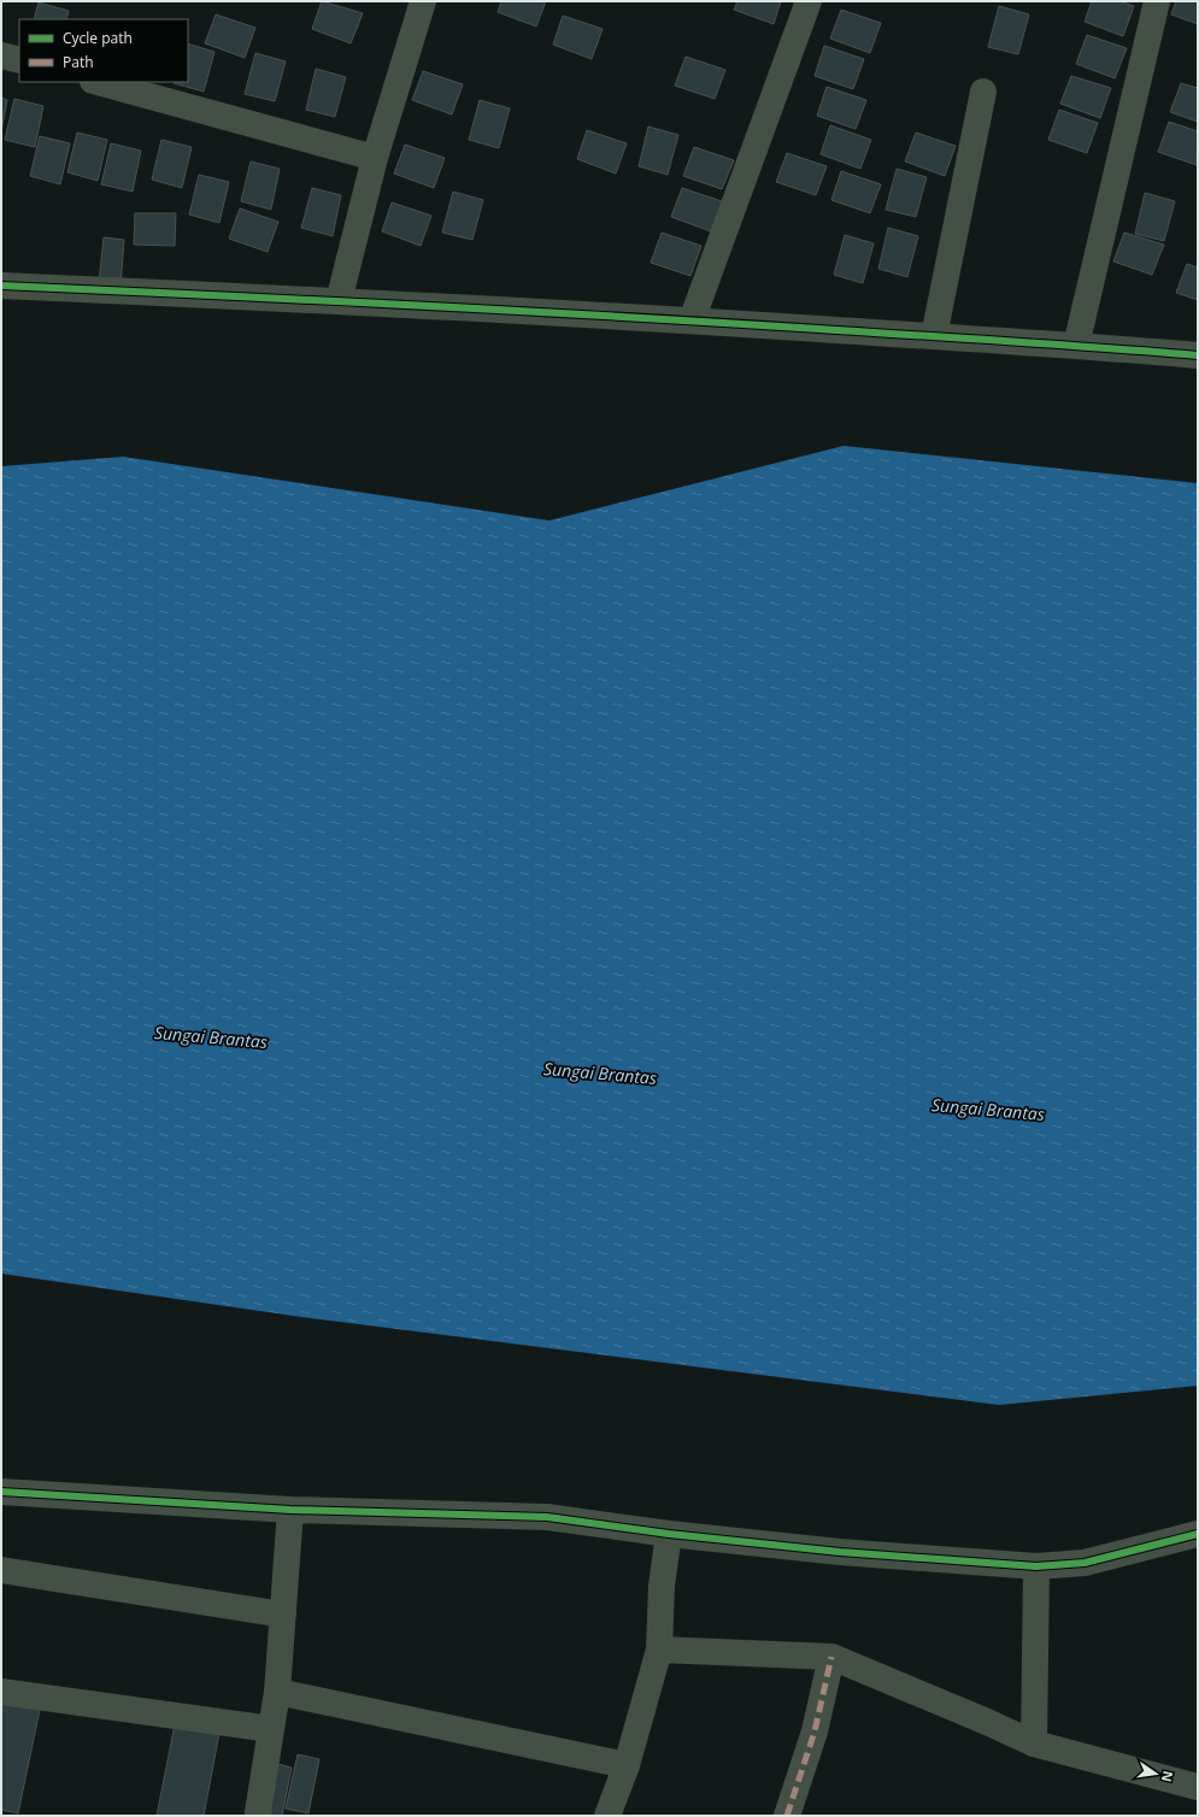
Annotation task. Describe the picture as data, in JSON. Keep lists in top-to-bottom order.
{
  "water": ["Sungai Brantas"],
  "legend": ["Cycle path", "Path"],
  "north": "right"
}
